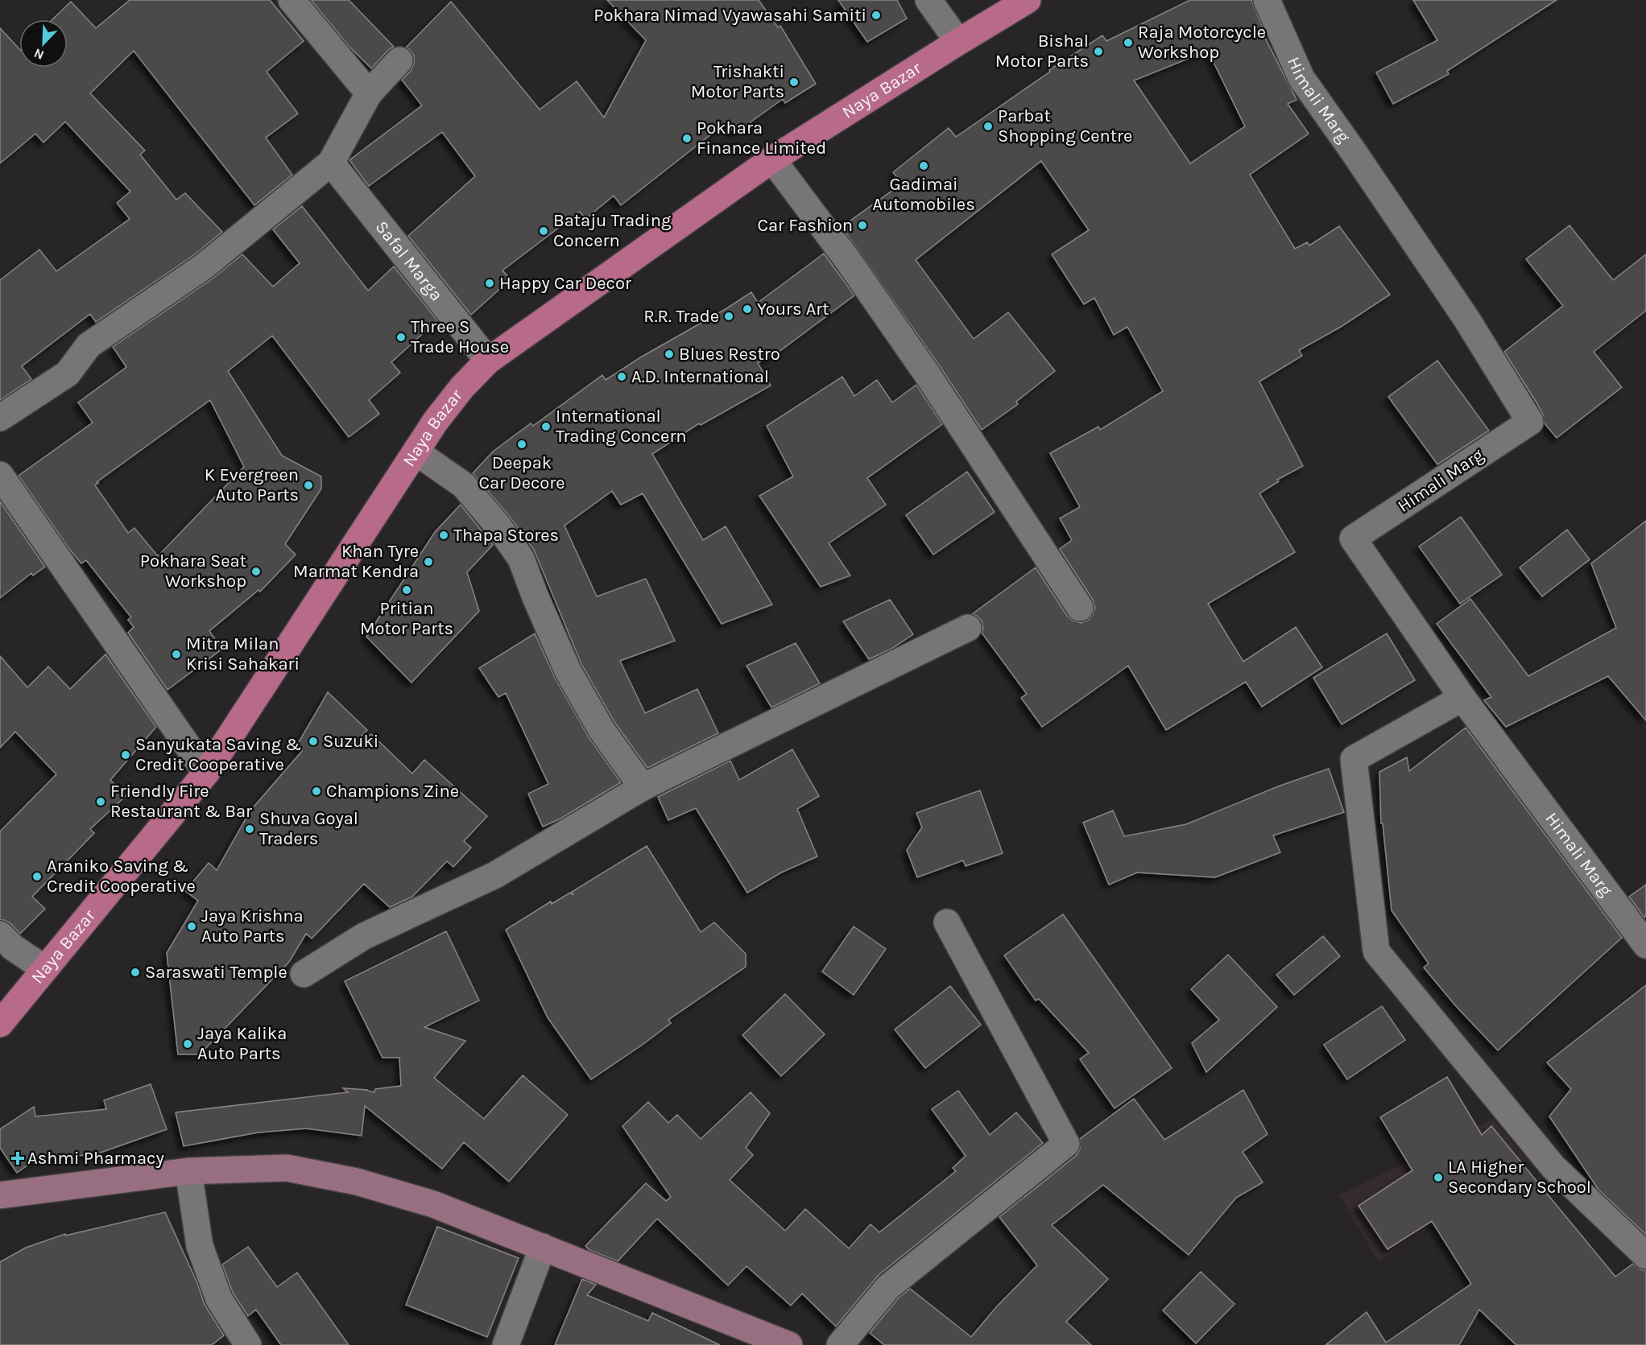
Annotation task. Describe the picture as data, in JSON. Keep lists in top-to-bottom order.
{
  "streets": {
    "main road": ["Naya Bazar"],
    "street": ["Himali Marg", "Safal Marga"]
  },
  "crossings": [
    ["Naya Bazar", "Safal Marga"]
  ],
  "places": {
    "other": [
      "Pokhara Nimad Vyawasahi Samiti",
      "Raja Motorcycle Workshop",
      "Bishal Motor Parts",
      "Trishakti Motor Parts",
      "Parbat Shopping Centre",
      "Pokhara Finance Limited",
      "Gadimai Automobiles",
      "Car Fashion",
      "Bataju Trading Concern",
      "Happy Car Decor",
      "Yours Art",
      "R.R. Trade",
      "Three S Trade House",
      "Blues Restro",
      "A.D. International",
      "International Trading Concern",
      "Deepak Car Decore",
      "K Evergreen Auto Parts",
      "Thapa Stores",
      "Khan Tyre Marmat Kendra",
      "Pokhara Seat Workshop",
      "Pritian Motor Parts",
      "Mitra Milan Krisi Sahakari",
      "Suzuki",
      "Sanyukata Saving & Credit Cooperative",
      "Champions Zine",
      "Friendly Fire Restaurant & Bar",
      "Shuva Goyal Traders",
      "Araniko Saving & Credit Cooperative",
      "Jaya Krishna Auto Parts",
      "Saraswati Temple",
      "Jaya Kalika Auto Parts",
      "LA Higher Secondary School"
    ],
    "health": ["Ashmi Pharmacy"]
  },
  "north": "bottom left"
}
